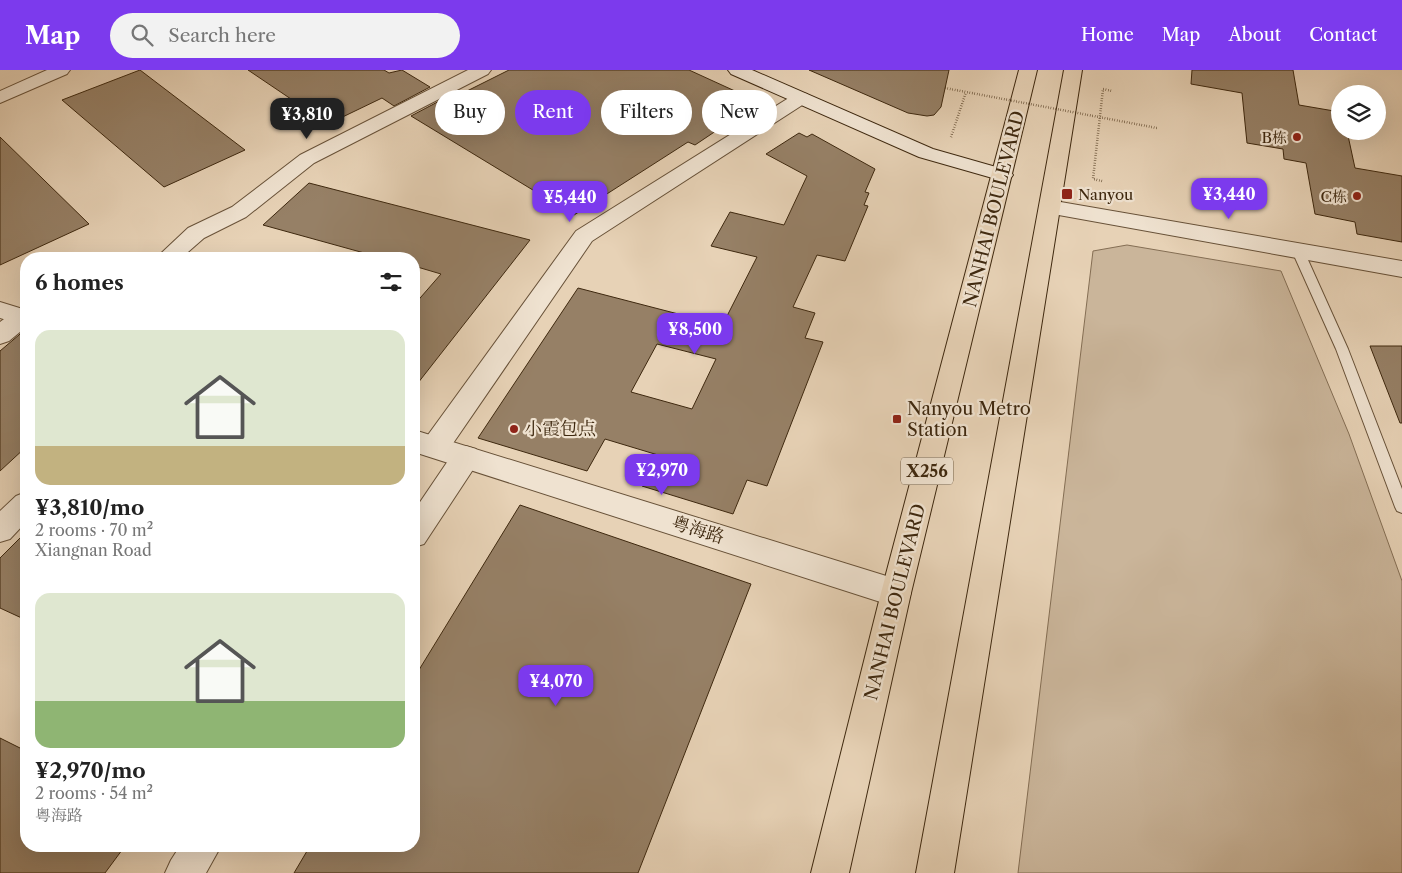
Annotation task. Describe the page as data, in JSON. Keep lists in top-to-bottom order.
{
  "streets": {
    "main road": ["NANHAI BOULEVARD", "X256"],
    "street": ["粤海路"]
  },
  "crossings": [
    ["NANHAI BOULEVARD", "粤海路"]
  ],
  "places": {
    "other": ["B栋", "C栋", "小霞包点"],
    "transit": ["Nanyou", "Nanyou Metro Station"]
  },
  "page": {
    "header": "Map",
    "search": "Search here",
    "nav": [
      "Home",
      "Map",
      "About",
      "Contact"
    ],
    "chip": [
      "Buy",
      "Rent",
      "Filters",
      "New"
    ],
    "price": [
      "¥3,810",
      "¥3,440",
      "¥5,440",
      "¥8,500",
      "¥2,970",
      "¥4,070"
    ],
    "heading": "6 homes",
    "list": [
      {
        "name": "¥3,810/mo",
        "note": "2 rooms · 70 m² · Xiangnan Road"
      },
      {
        "name": "¥2,970/mo",
        "note": "2 rooms · 54 m² · 粤海路"
      }
    ]
  }
}
